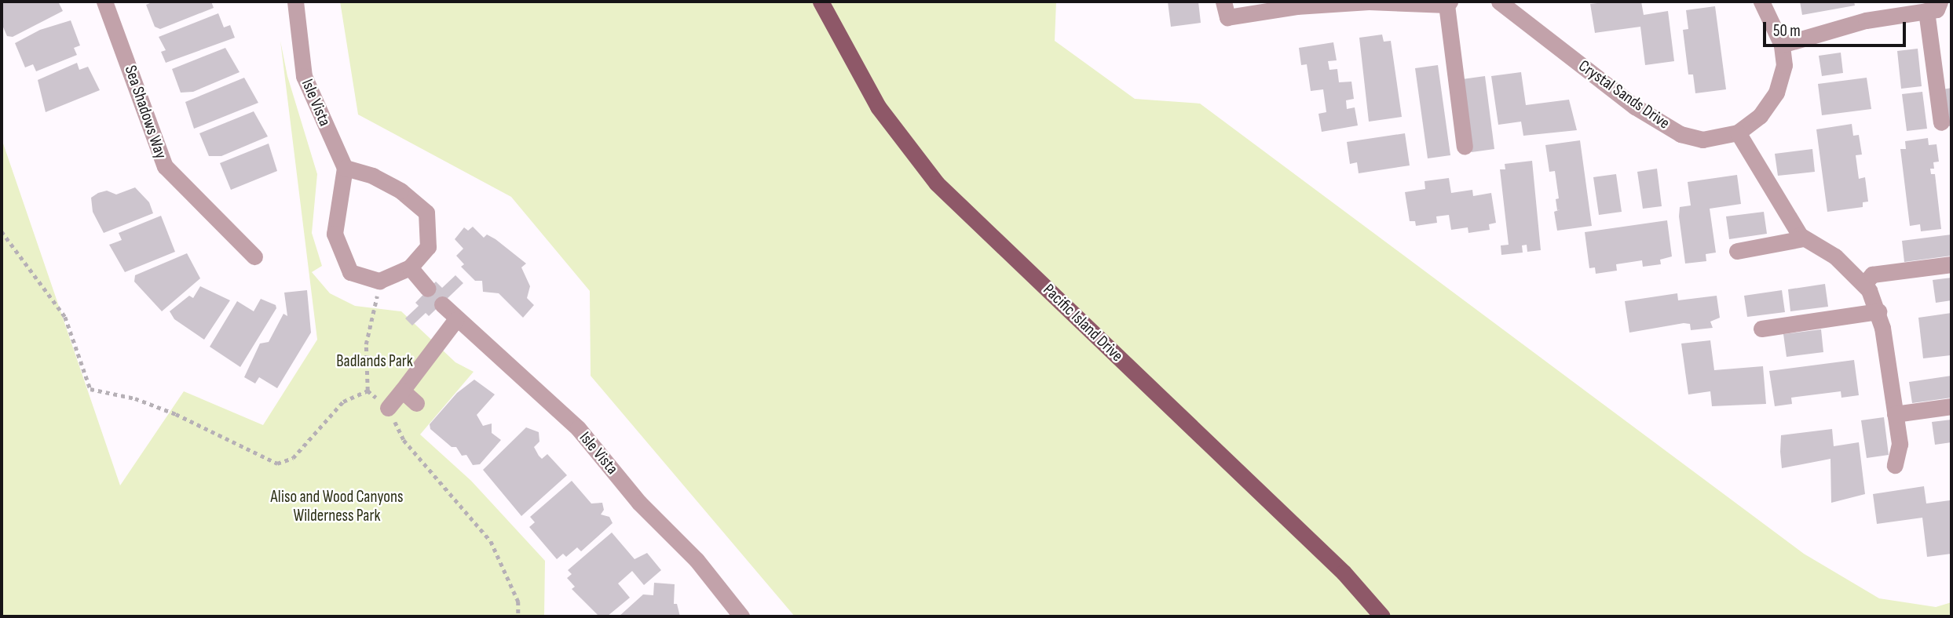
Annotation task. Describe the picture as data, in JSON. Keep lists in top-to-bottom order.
{
  "streets": {
    "main road": ["Pacific Island Drive"],
    "street": ["Crystal Sands Drive", "Isle Vista", "Sea Shadows Way"]
  },
  "parks": ["Badlands Park", "Aliso and Wood Canyons Wilderness Park"],
  "scale_bar": "50 m"
}
